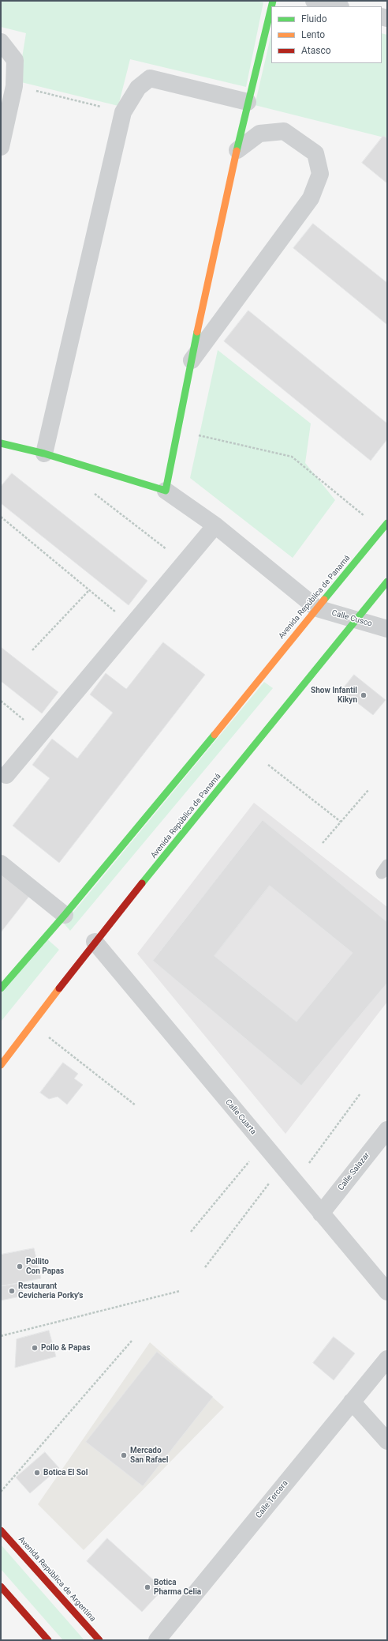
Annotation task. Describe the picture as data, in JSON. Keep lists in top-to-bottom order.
{
  "streets": {
    "main road": ["Avenida República de Panamá", "Avenida República de Argentina"],
    "street": [
      "Calle Cusco",
      "Calle Cuarta",
      "Calle Salazar",
      "Calle Tercera"
    ]
  },
  "crossings": [
    ["Avenida República de Panamá", "Calle Cusco"],
    ["Avenida República de Panamá", "Calle Cuarta"],
    ["Calle Cuarta", "Calle Salazar"]
  ],
  "places": [
    "Show Infantil Kikyn",
    "Pollito Con Papas",
    "Restaurant Cevicheria Porky's",
    "Pollo & Papas",
    "Mercado San Rafael",
    "Botica El Sol",
    "Botica Pharma Celia"
  ],
  "legend": ["Fluido", "Lento", "Atasco"]
}
